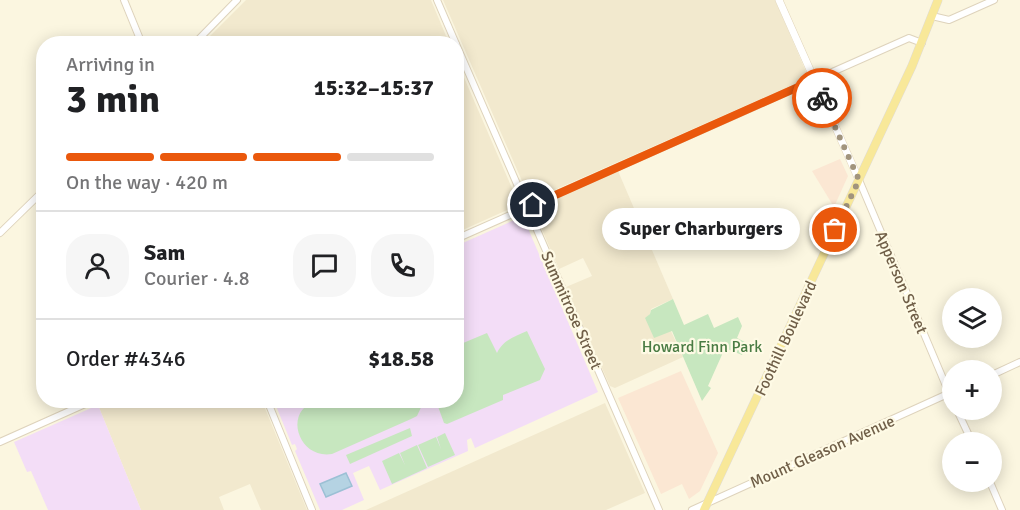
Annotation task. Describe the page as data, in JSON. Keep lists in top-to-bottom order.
{
  "streets": {
    "main road": ["Apperson Street", "Foothill Boulevard"],
    "street": ["Summitrose Street", "Mount Gleason Avenue"]
  },
  "crossings": [
    ["Apperson Street", "Foothill Boulevard"],
    ["Foothill Boulevard", "Mount Gleason Avenue"]
  ],
  "parks": ["Howard Finn Park"],
  "places": ["Super Charburgers"],
  "page": {
    "heading": ["3 min", "Arriving in", "15:32–15:37"],
    "panel": [
      "Sam",
      "Courier · 4.8",
      "Order #4346",
      "$18.58"
    ],
    "bar": "On the way · 420 m",
    "bubble": "Super Charburgers",
    "map_buttons": ["+", "−"]
  }
}
